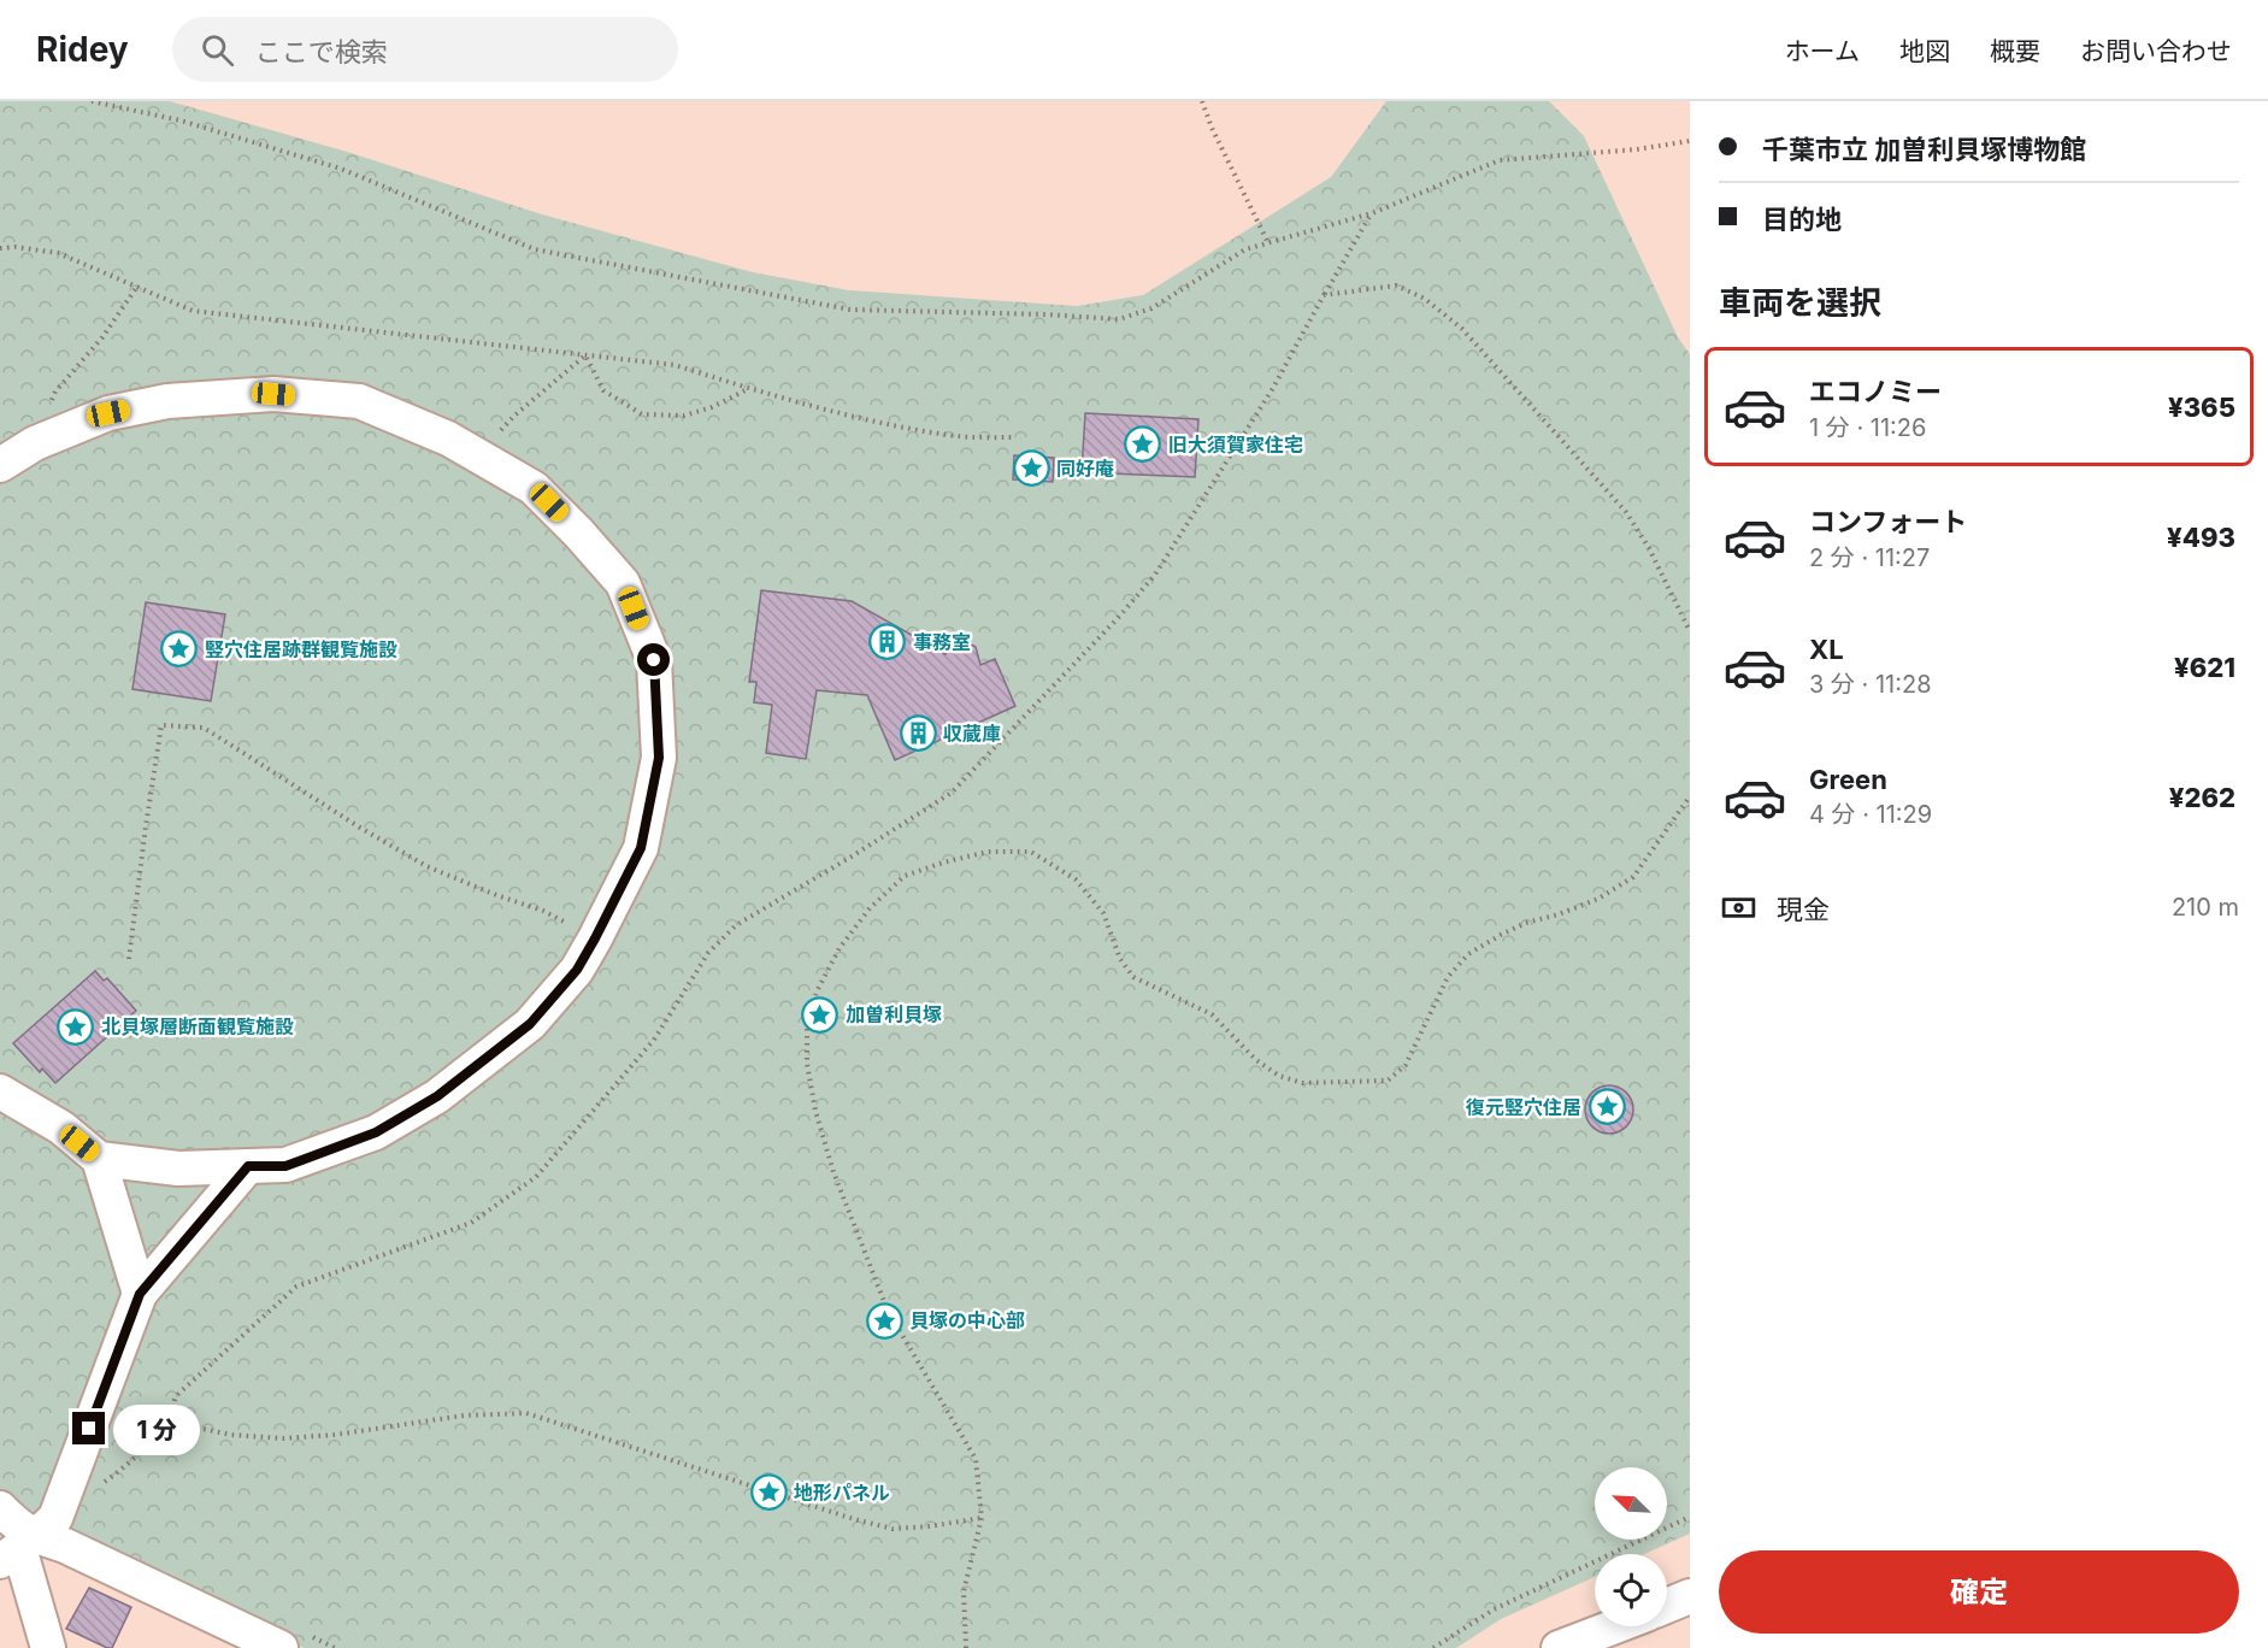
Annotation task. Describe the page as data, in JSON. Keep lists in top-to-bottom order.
{
  "places": {
    "place": [
      "旧大須賀家住宅",
      "同好庵",
      "竪穴住居跡群観覧施設",
      "加曽利貝塚",
      "北貝塚層断面観覧施設",
      "復元竪穴住居",
      "貝塚の中心部",
      "地形パネル"
    ],
    "building": ["事務室", "収蔵庫"]
  },
  "north": "top left",
  "page": {
    "header": "Ridey",
    "search": "ここで検索",
    "nav": [
      "ホーム",
      "地図",
      "概要",
      "お問い合わせ"
    ],
    "banner": ["千葉市立 加曽利貝塚博物館", "目的地"],
    "heading": "車両を選択",
    "list": [
      {
        "name": "エコノミー",
        "note": "1 分 · 11:26",
        "value": "¥365"
      },
      {
        "name": "コンフォート",
        "note": "2 分 · 11:27",
        "value": "¥493"
      },
      {
        "name": "XL",
        "note": "3 分 · 11:28",
        "value": "¥621"
      },
      {
        "name": "Green",
        "note": "4 分 · 11:29",
        "value": "¥262"
      }
    ],
    "pay": ["現金", "210 m"],
    "bubble": "1 分",
    "buttons": "確定"
  }
}
